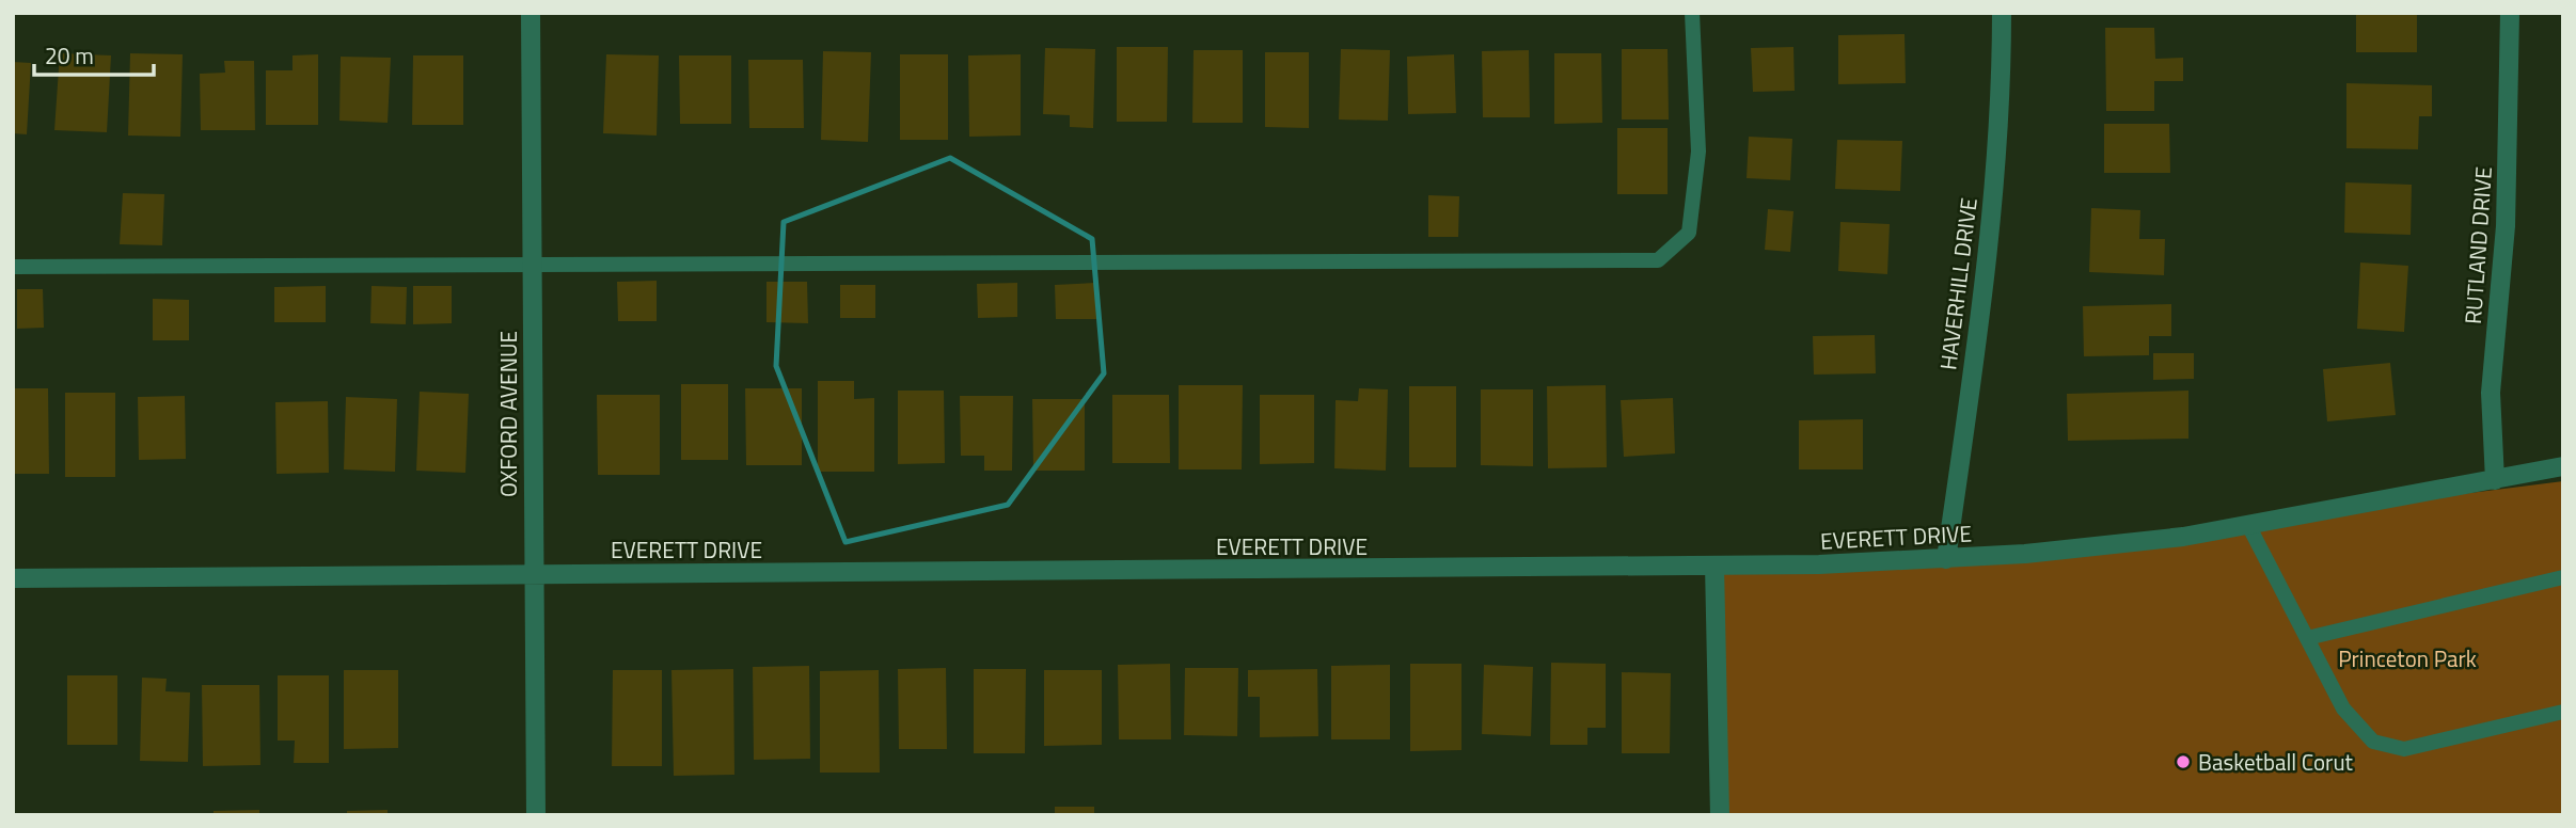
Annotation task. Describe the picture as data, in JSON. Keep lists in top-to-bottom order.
{
  "streets": {
    "street": [
      "RUTLAND DRIVE",
      "HAVERHILL DRIVE",
      "OXFORD AVENUE",
      "EVERETT DRIVE"
    ]
  },
  "crossings": [
    ["RUTLAND DRIVE", "EVERETT DRIVE"],
    ["HAVERHILL DRIVE", "EVERETT DRIVE"],
    ["OXFORD AVENUE", "EVERETT DRIVE"]
  ],
  "parks": ["Princeton Park"],
  "places": ["Basketball Corut"],
  "scale_bar": "20 m"
}
